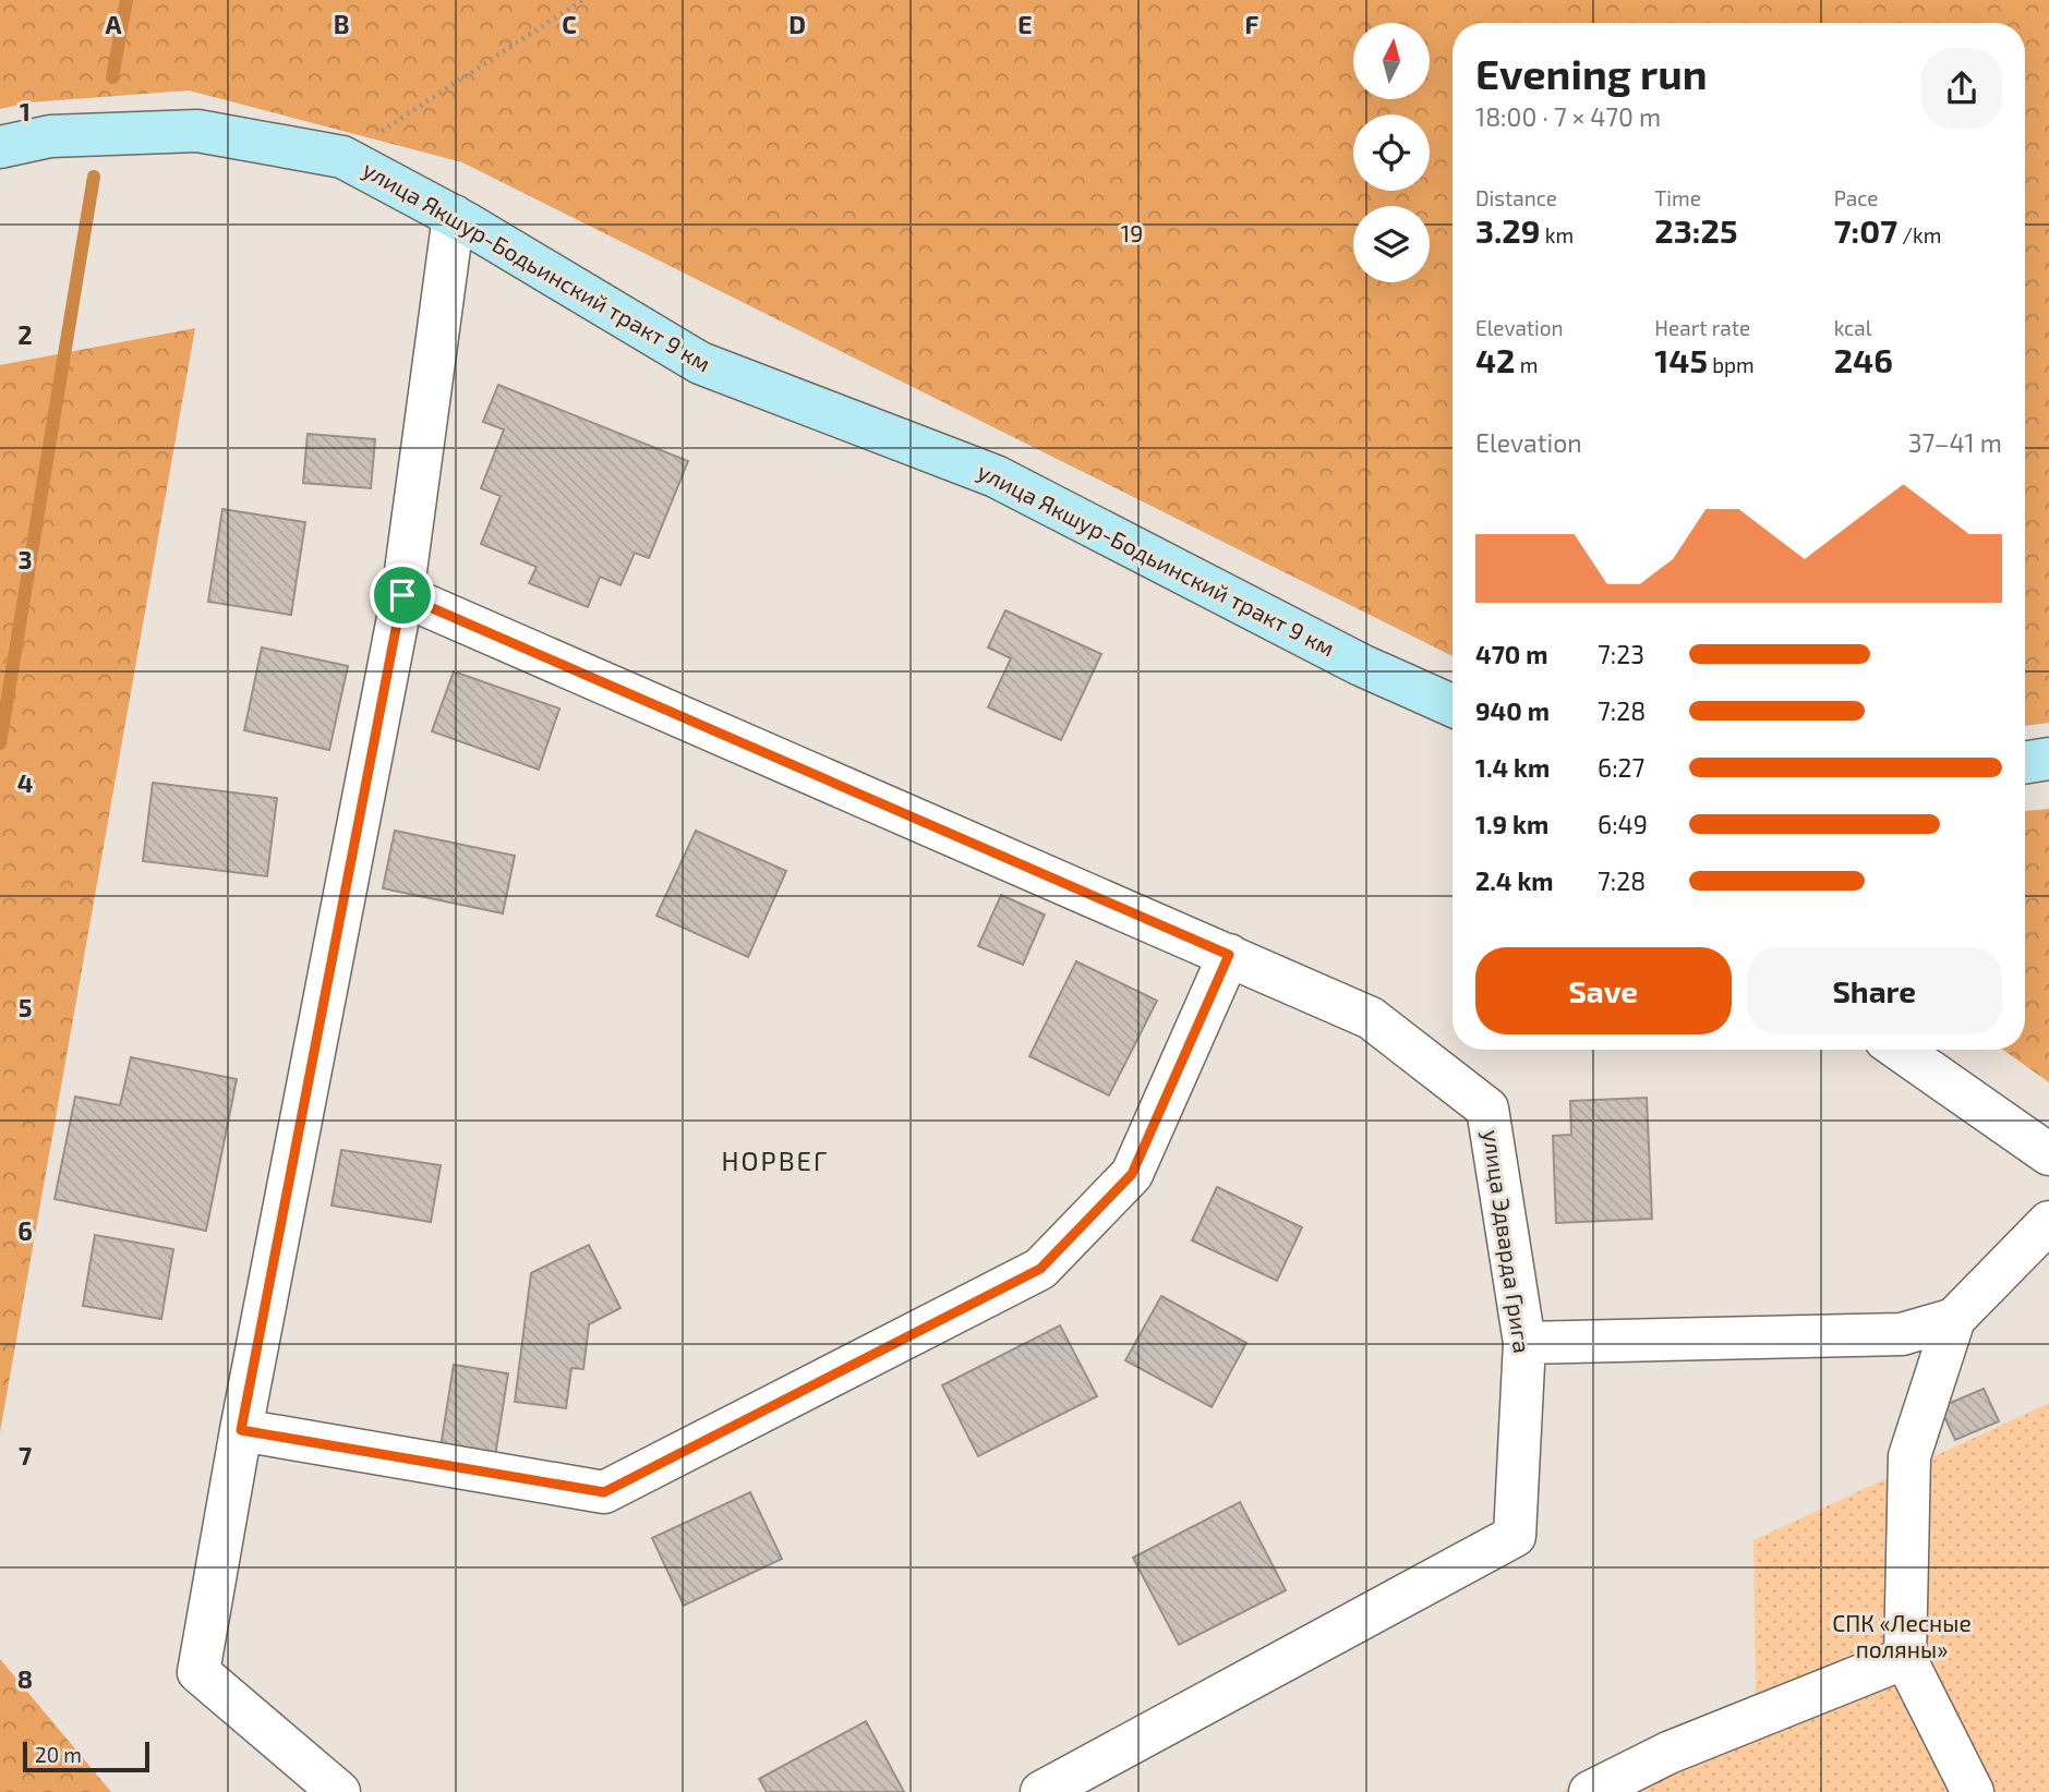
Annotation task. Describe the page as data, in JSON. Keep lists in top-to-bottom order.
{
  "streets": {
    "street": ["улица Якшур-Бодьинский тракт 9 км", "улица Эдварда Грига"]
  },
  "districts": ["НОРВЕГ"],
  "parks": ["19", "СПК «Лесные поляны»"],
  "scale_bar": "20 m",
  "north": "top",
  "page": {
    "heading": ["Evening run", "18:00 · 7 × 470 m"],
    "stats": [
      ["Distance", "3.29 km"],
      ["Time", "23:25"],
      ["Pace", "7:07 /km"],
      ["Elevation", "42 m"],
      ["Heart rate", "145 bpm"],
      ["kcal", "246"]
    ],
    "chart": ["Elevation", "37–41 m"],
    "list": [
      {
        "name": "470 m",
        "note": "7:23"
      },
      {
        "name": "940 m",
        "note": "7:28"
      },
      {
        "name": "1.4 km",
        "note": "6:27"
      },
      {
        "name": "1.9 km",
        "note": "6:49"
      },
      {
        "name": "2.4 km",
        "note": "7:28"
      }
    ],
    "buttons": ["Save", "Share"],
    "scale": "20 m"
  },
  "grid": {
    "columns": [
      "A",
      "B",
      "C",
      "D",
      "E",
      "F"
    ],
    "rows": [
      "1",
      "2",
      "3",
      "4",
      "5",
      "6",
      "7",
      "8"
    ]
  }
}
